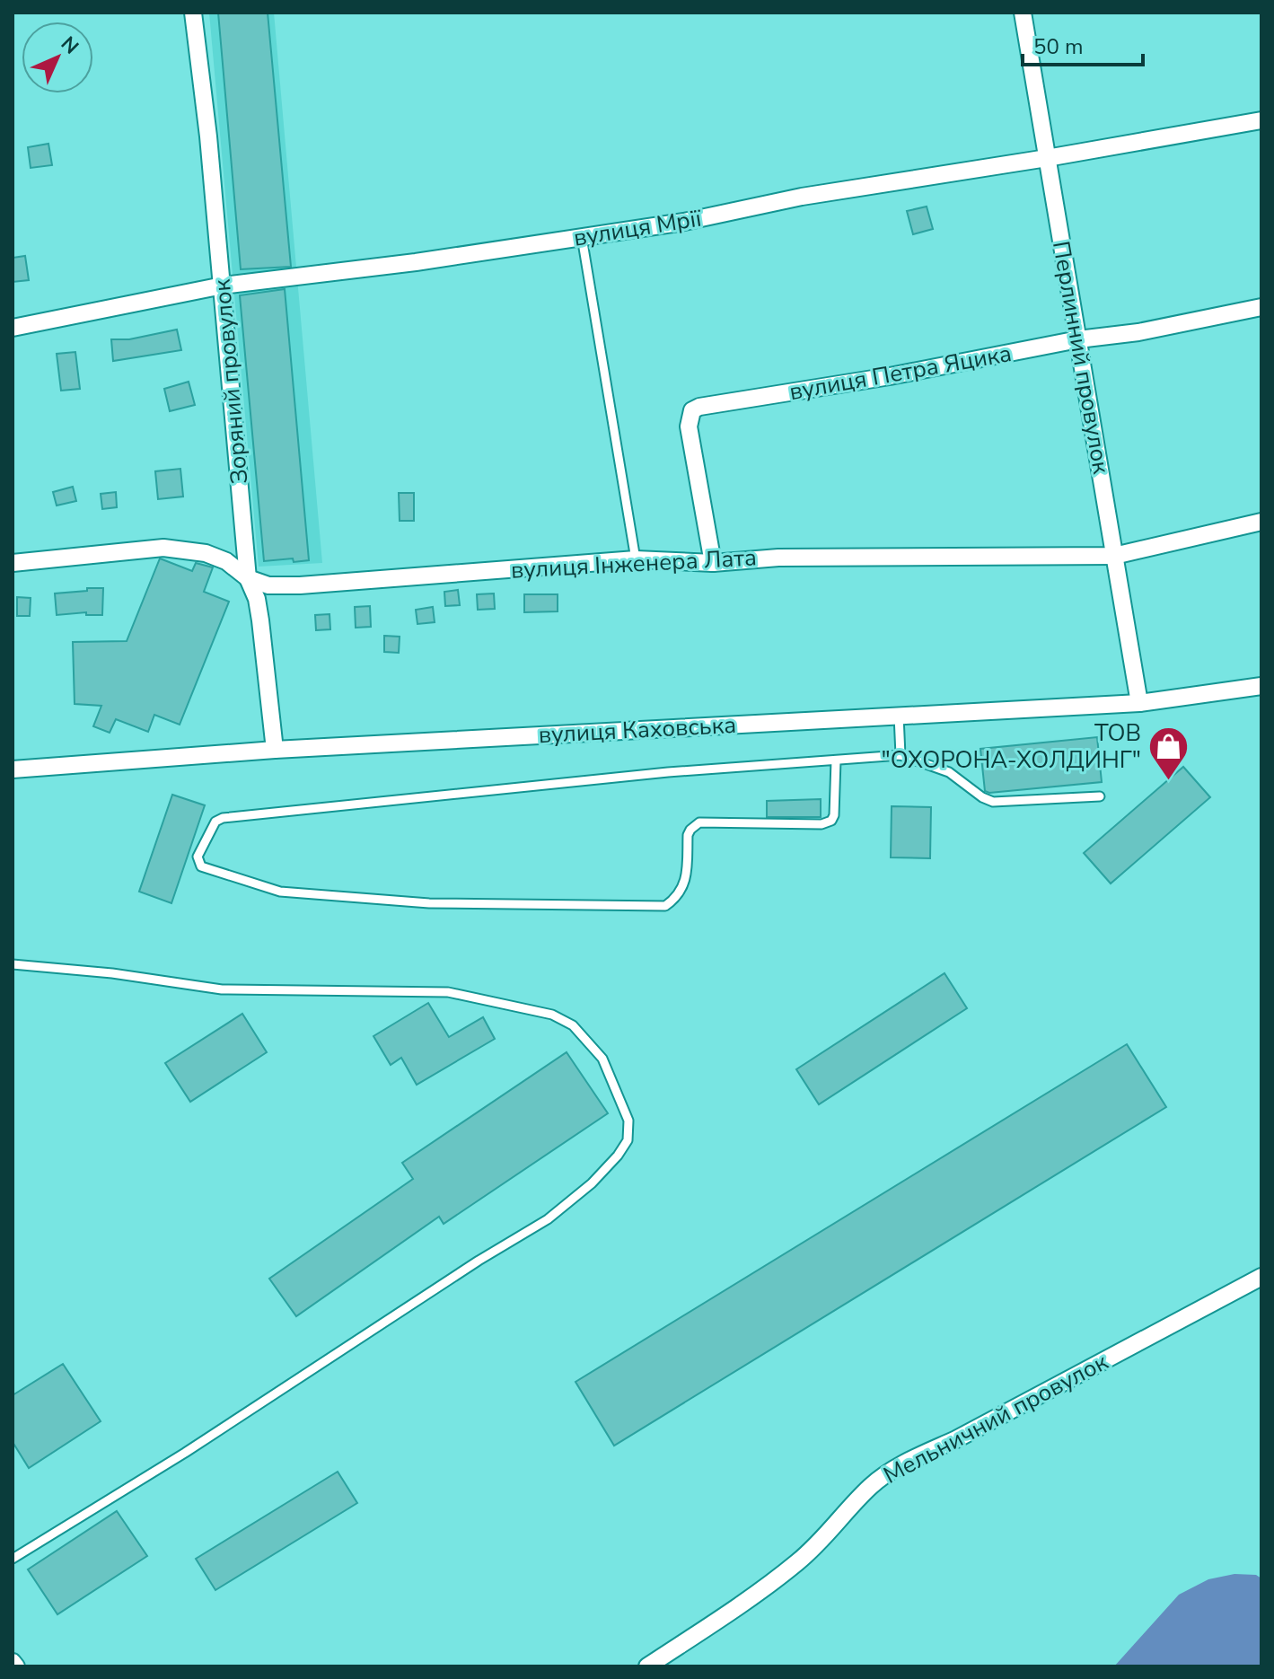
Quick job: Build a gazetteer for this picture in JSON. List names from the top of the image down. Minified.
{"streets":{"street":["вулиця Мрії","Перлинний провулок","вулиця Петра Яцика","Зоряний провулок","вулиця Інженера Лата","вулиця Каховська","Мельничний провулок"]},"crossings":[["вулиця Мрії","Перлинний провулок"],["вулиця Мрії","Зоряний провулок"],["Перлинний провулок","вулиця Петра Яцика"],["Перлинний провулок","вулиця Інженера Лата"],["Перлинний провулок","вулиця Каховська"],["вулиця Петра Яцика","вулиця Інженера Лата"],["Зоряний провулок","вулиця Інженера Лата"],["Зоряний провулок","вулиця Каховська"]],"places":{"shop":["ТОВ \"ОХОРОНА-ХОЛДИНГ\""]},"scale_bar":"50 m","north":"top right"}
